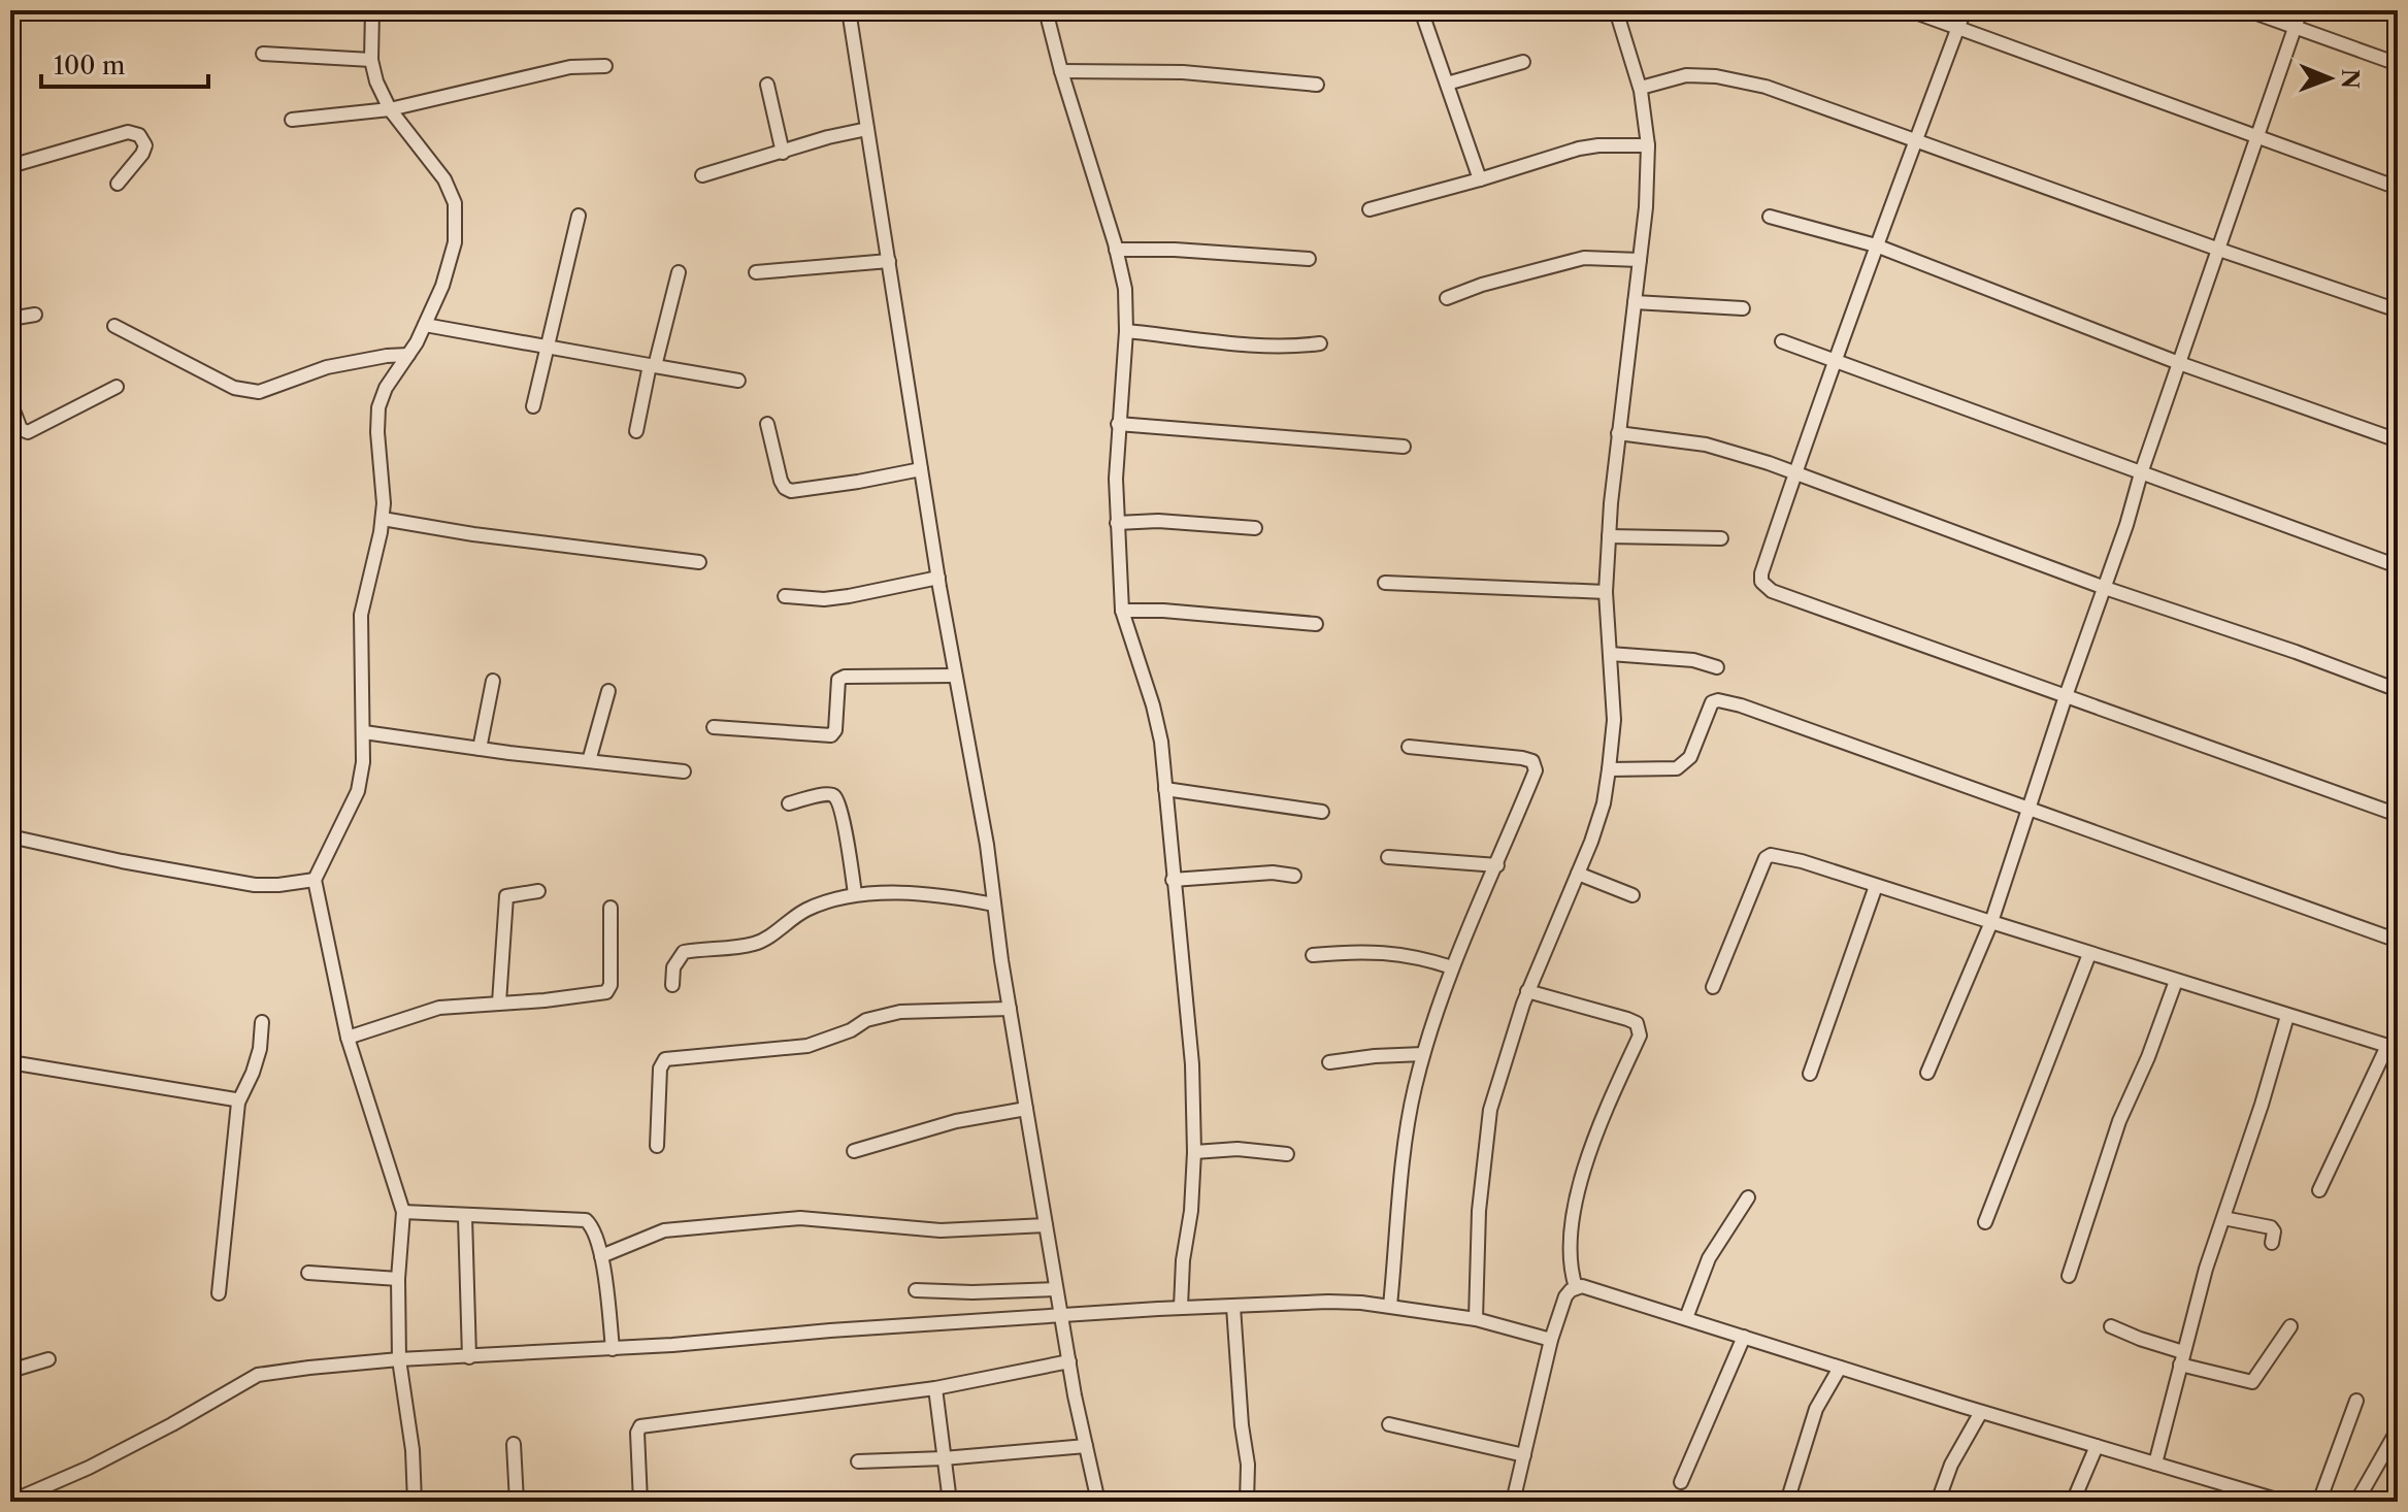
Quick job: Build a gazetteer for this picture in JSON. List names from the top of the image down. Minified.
{"scale_bar":"100 m","north":"right"}
